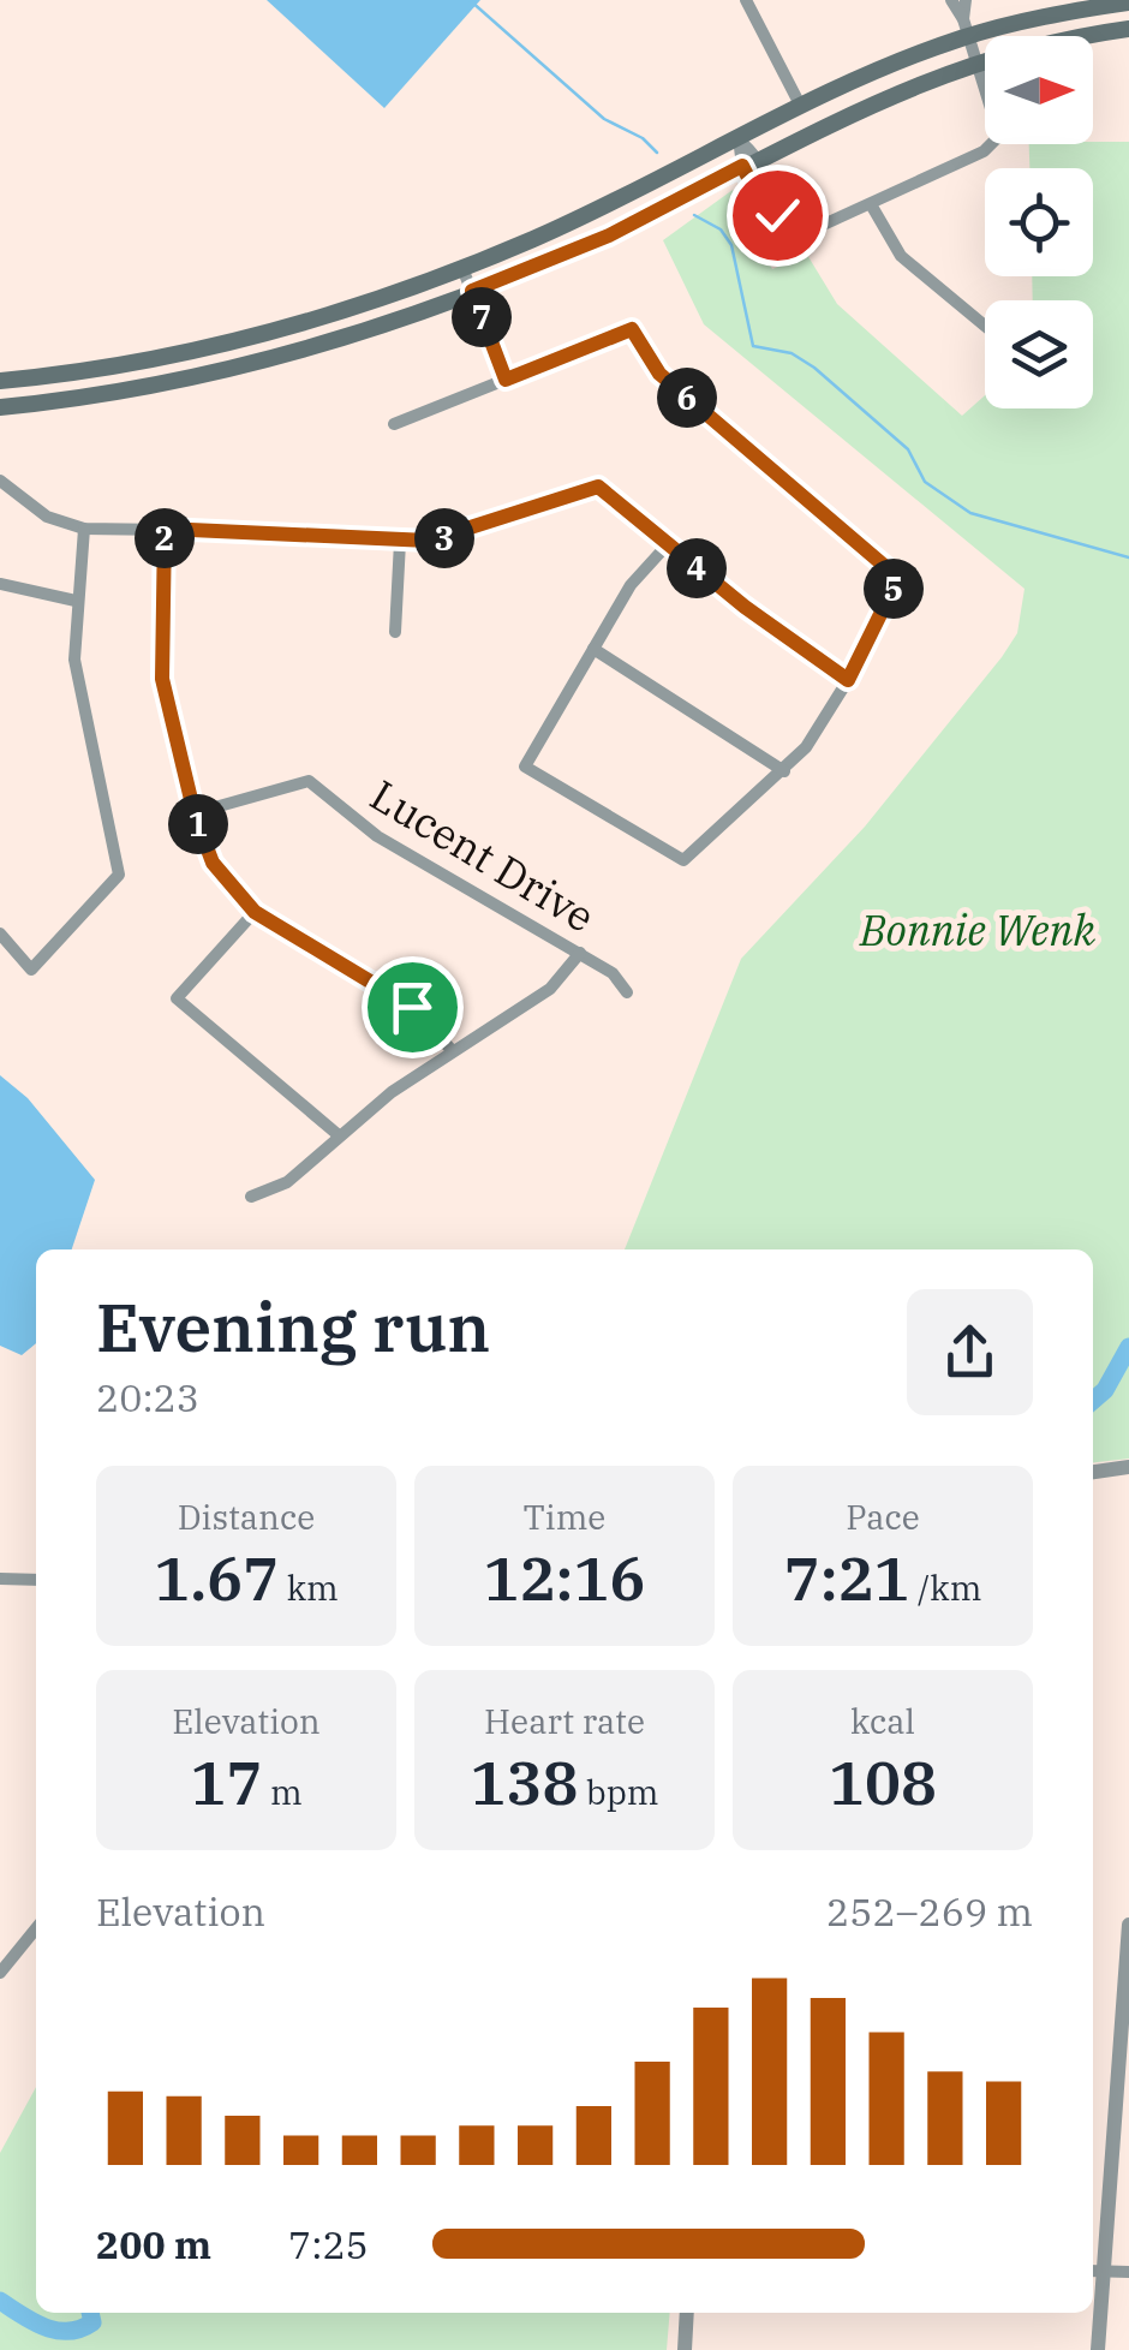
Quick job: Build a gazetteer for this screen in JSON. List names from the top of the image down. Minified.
{"streets":{"street":["Lucent Drive"]},"parks":["Bonnie Wenk"],"north":"right","page":{"pins":["7","6","2","3","4","5","1"],"heading":["Evening run","20:23"],"stats":[["Distance","1.67 km"],["Time","12:16"],["Pace","7:21 /km"],["Elevation","17 m"],["Heart rate","138 bpm"],["kcal","108"]],"chart":["Elevation","252–269 m"],"list":[{"name":"200 m","note":"7:25"}]}}
